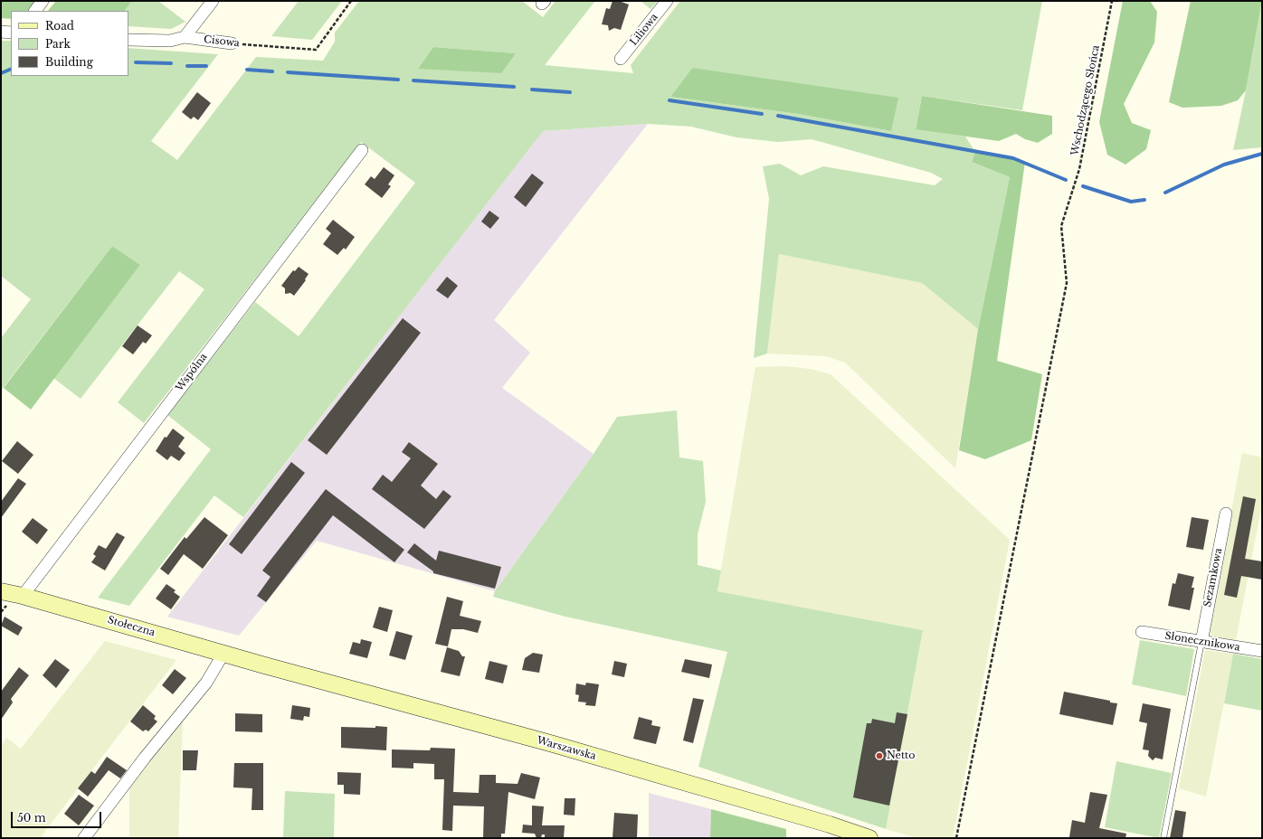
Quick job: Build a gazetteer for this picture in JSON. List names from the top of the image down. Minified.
{"streets":{"main road":["Stołeczna","Warszawska"],"street":["Liliowa","Cisowa","Wspólna","Sezamkowa","Słonecznikowa"],"path":["Wschodzącego Słońca"]},"crossings":[["Wspólna","Stołeczna"],["Sezamkowa","Słonecznikowa"],["Stołeczna","Warszawska"]],"places":["Netto"],"legend":["Road","Park","Building"],"scale_bar":"50 m"}
